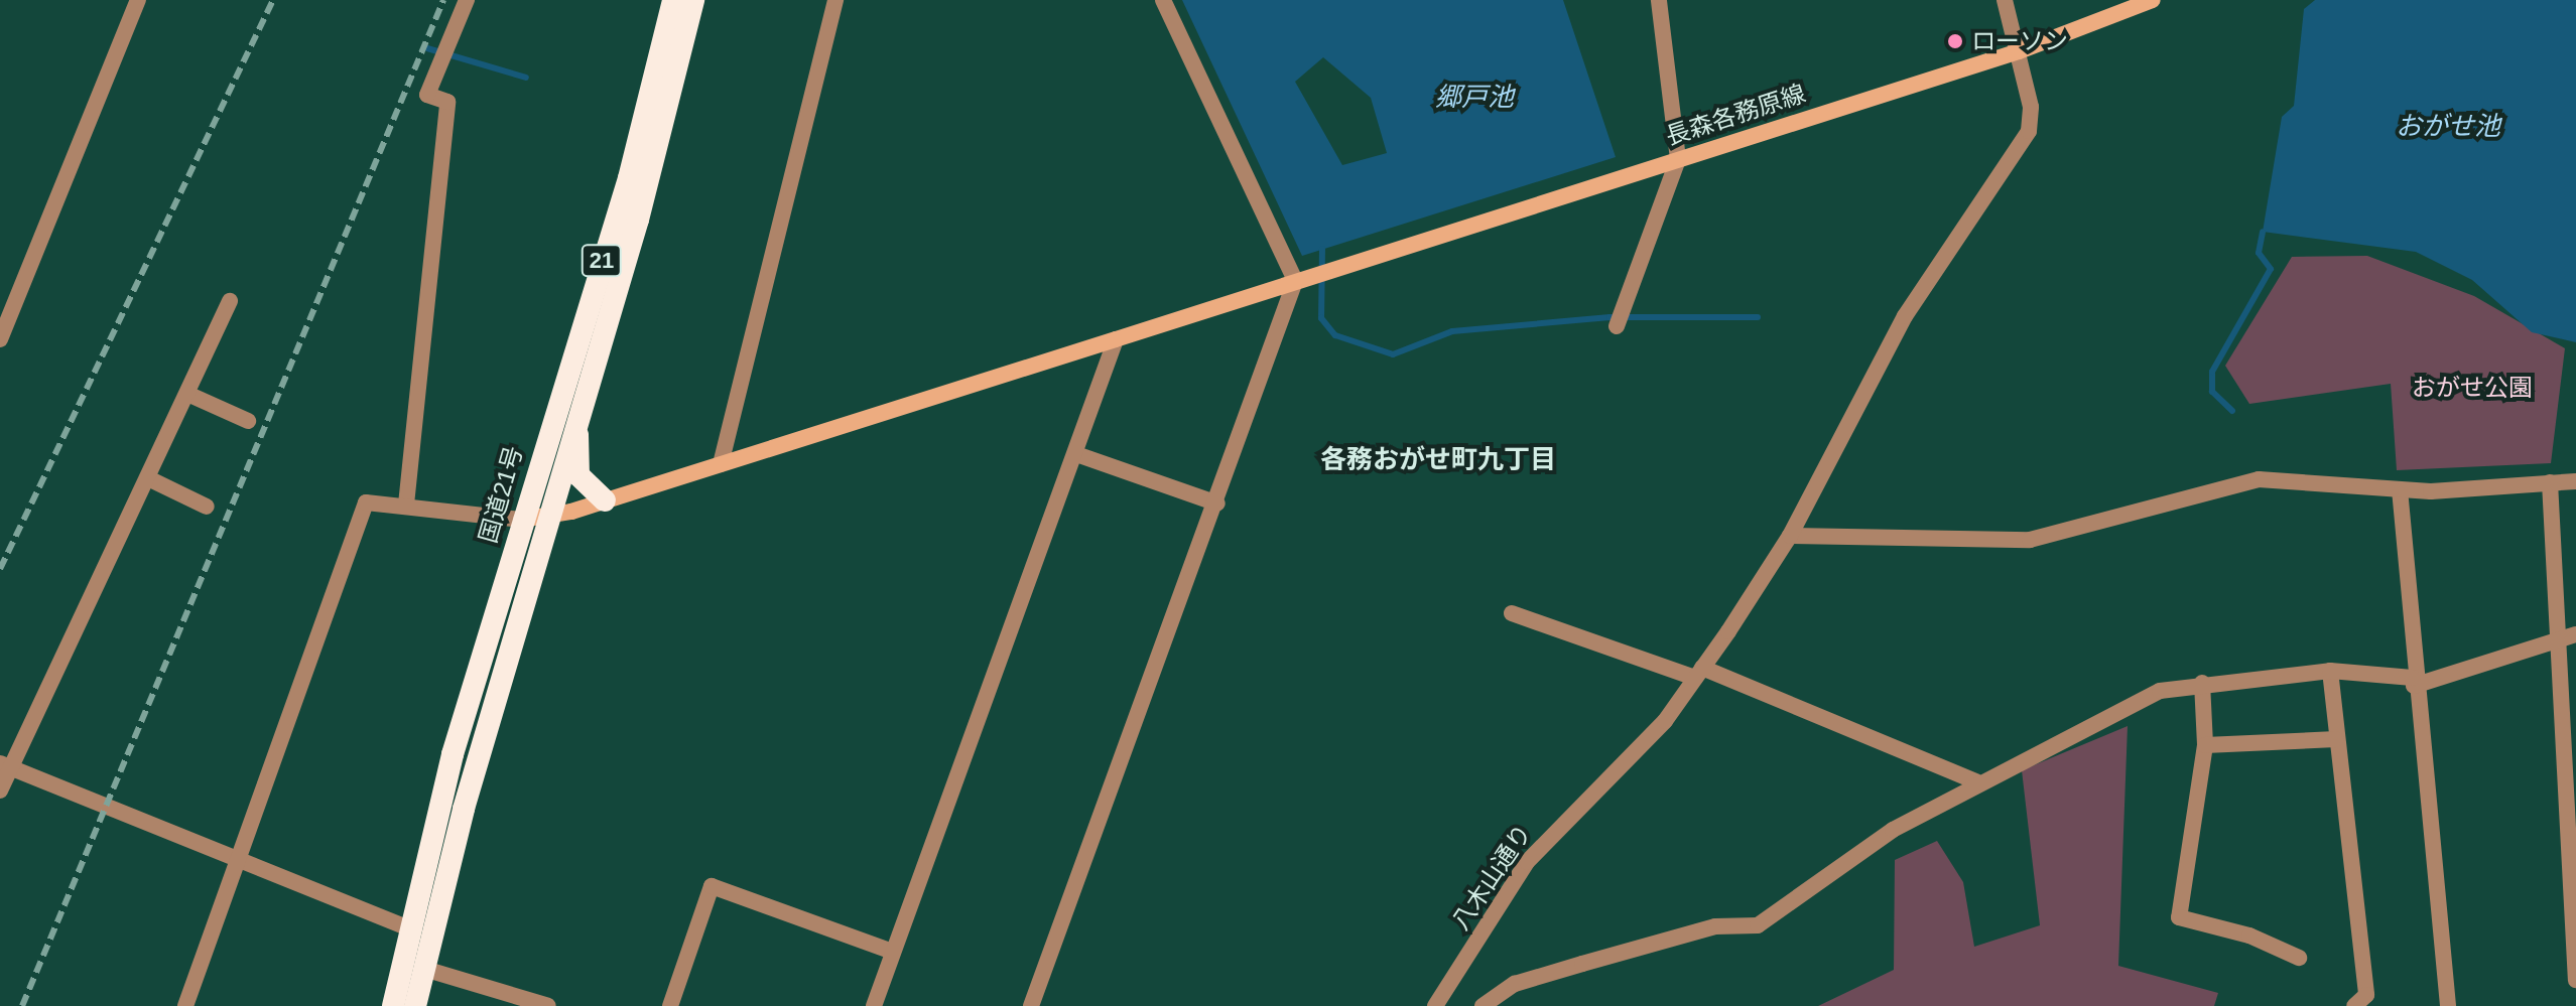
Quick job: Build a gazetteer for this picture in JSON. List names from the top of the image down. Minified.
{"streets":{"highway":["21","国道21号"],"main road":["長森各務原線"],"street":["八木山通り"]},"crossings":[["長森各務原線","国道21号"]],"districts":["各務おがせ町九丁目"],"water":["郷戸池","おがせ池"],"parks":["おがせ公園"],"places":["ローソン"]}
